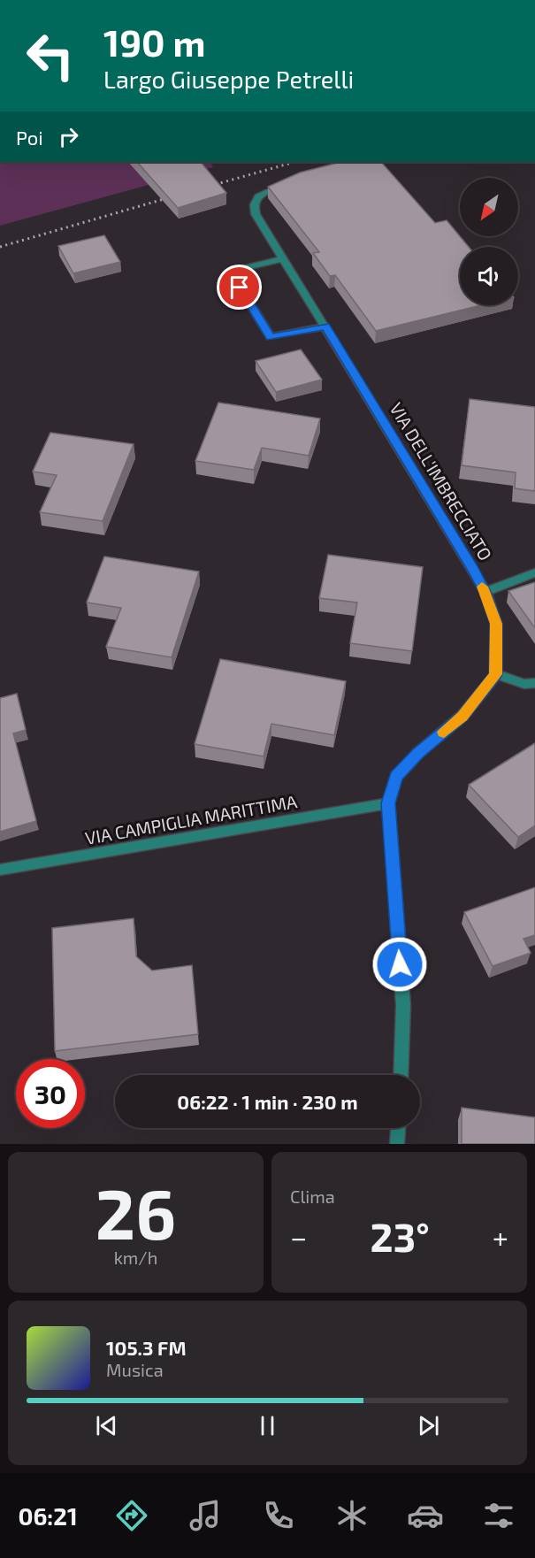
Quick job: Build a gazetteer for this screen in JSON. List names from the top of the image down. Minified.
{"streets":{"street":["VIA DELL'IMBRECCIATO","VIA CAMPIGLIA MARITTIMA"]},"north":"bottom left","page":{"turn":["190 m","Largo Giuseppe Petrelli"],"then":"Poi","limit":"30","trip":"06:22 · 1 min · 230 m","tile":[["26","km/h"],"Clima"],"heat":["−","23°","+"],"song":["105.3 FM","Musica"],"tabs":"06:21"}}
